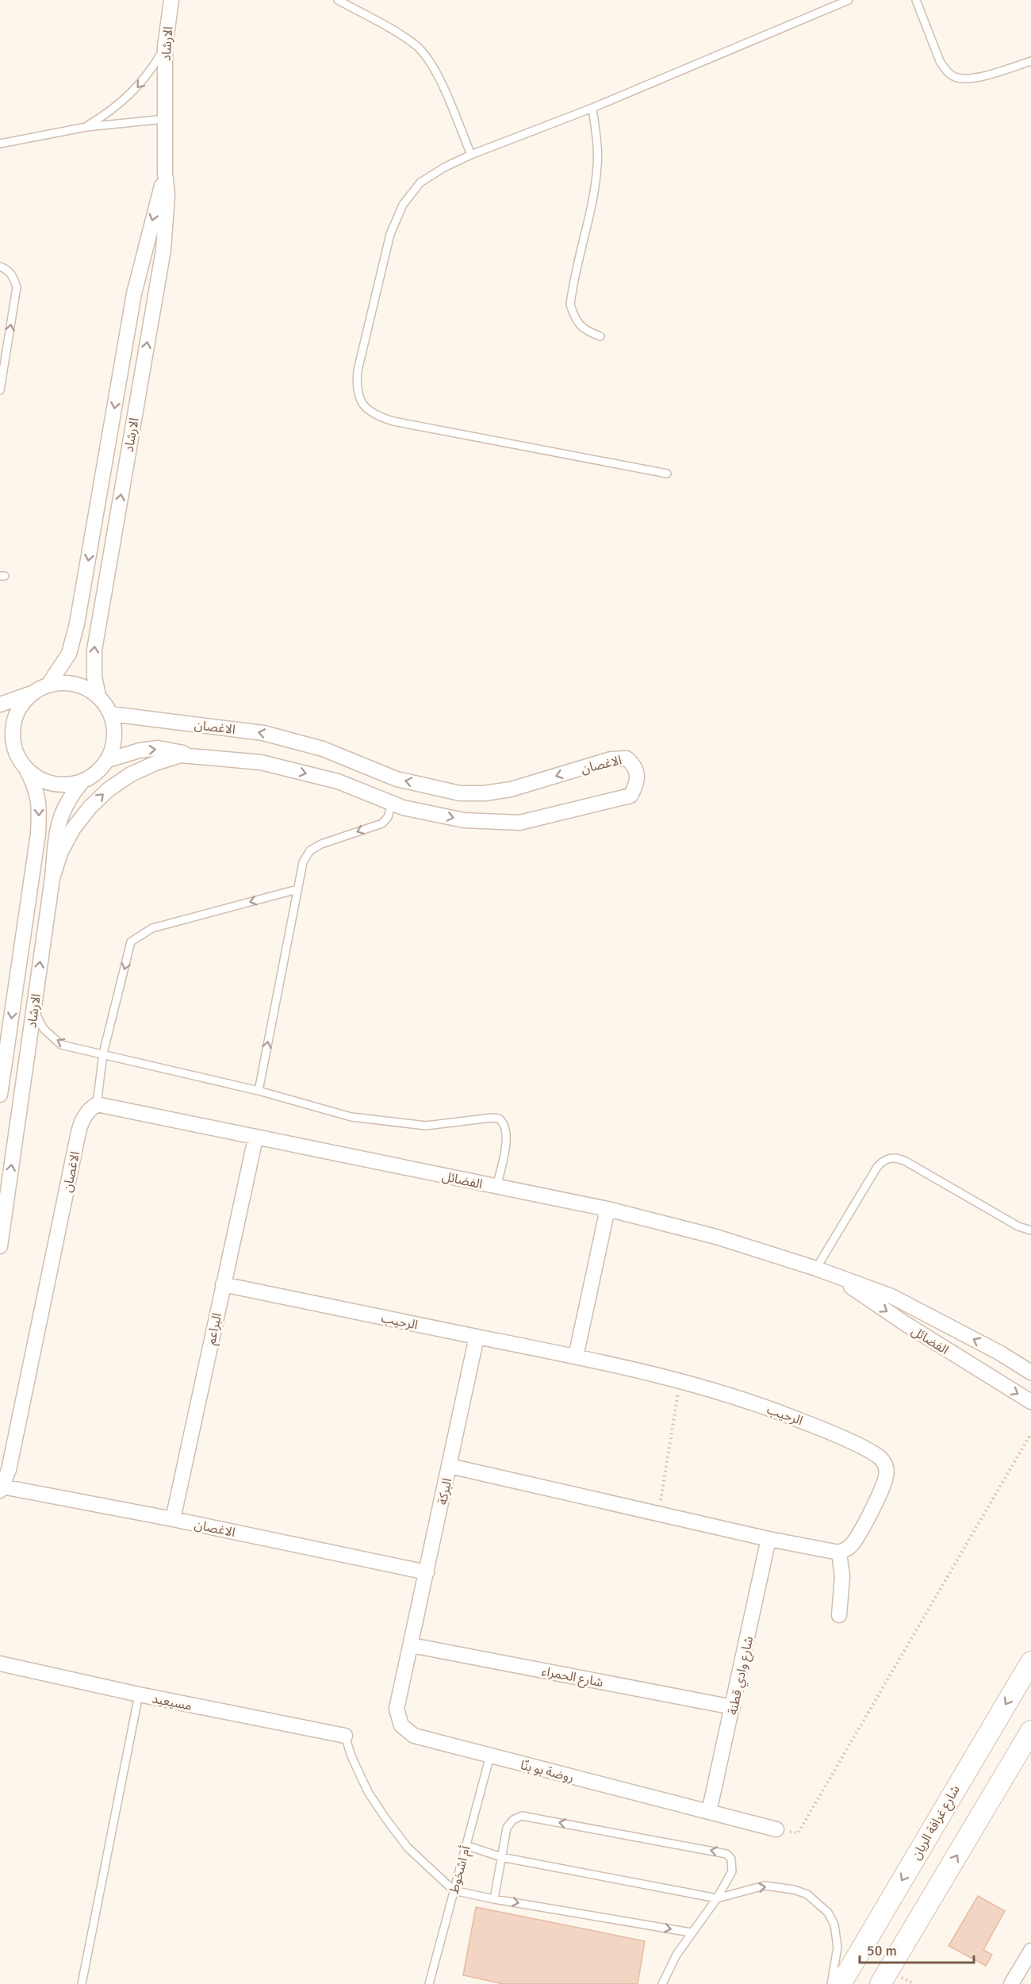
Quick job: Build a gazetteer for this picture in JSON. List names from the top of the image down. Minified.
{"streets":{"main road":["شارع غرافة الريان"],"street":["الارشاد","الاغصان","الفضائل","الرحيب","البراعم","البركة","شارع وادي قطنة","شارع الحمراء","مسيعيد","روضة بو بنّا"],"lane":["أم اشخوط"]},"crossings":[["الارشاد","الاغصان"],["الاغصان","الفضائل"],["الاغصان","البراعم"],["الاغصان","البركة"],["الفضائل","البراعم"],["الرحيب","البراعم"],["الرحيب","البركة"],["البركة","شارع الحمراء"],["البركة","روضة بو بنّا"],["شارع وادي قطنة","شارع الحمراء"],["شارع وادي قطنة","روضة بو بنّا"],["شارع الحمراء","روضة بو بنّا"],["روضة بو بنّا","أم اشخوط"]],"scale_bar":"50 m"}
